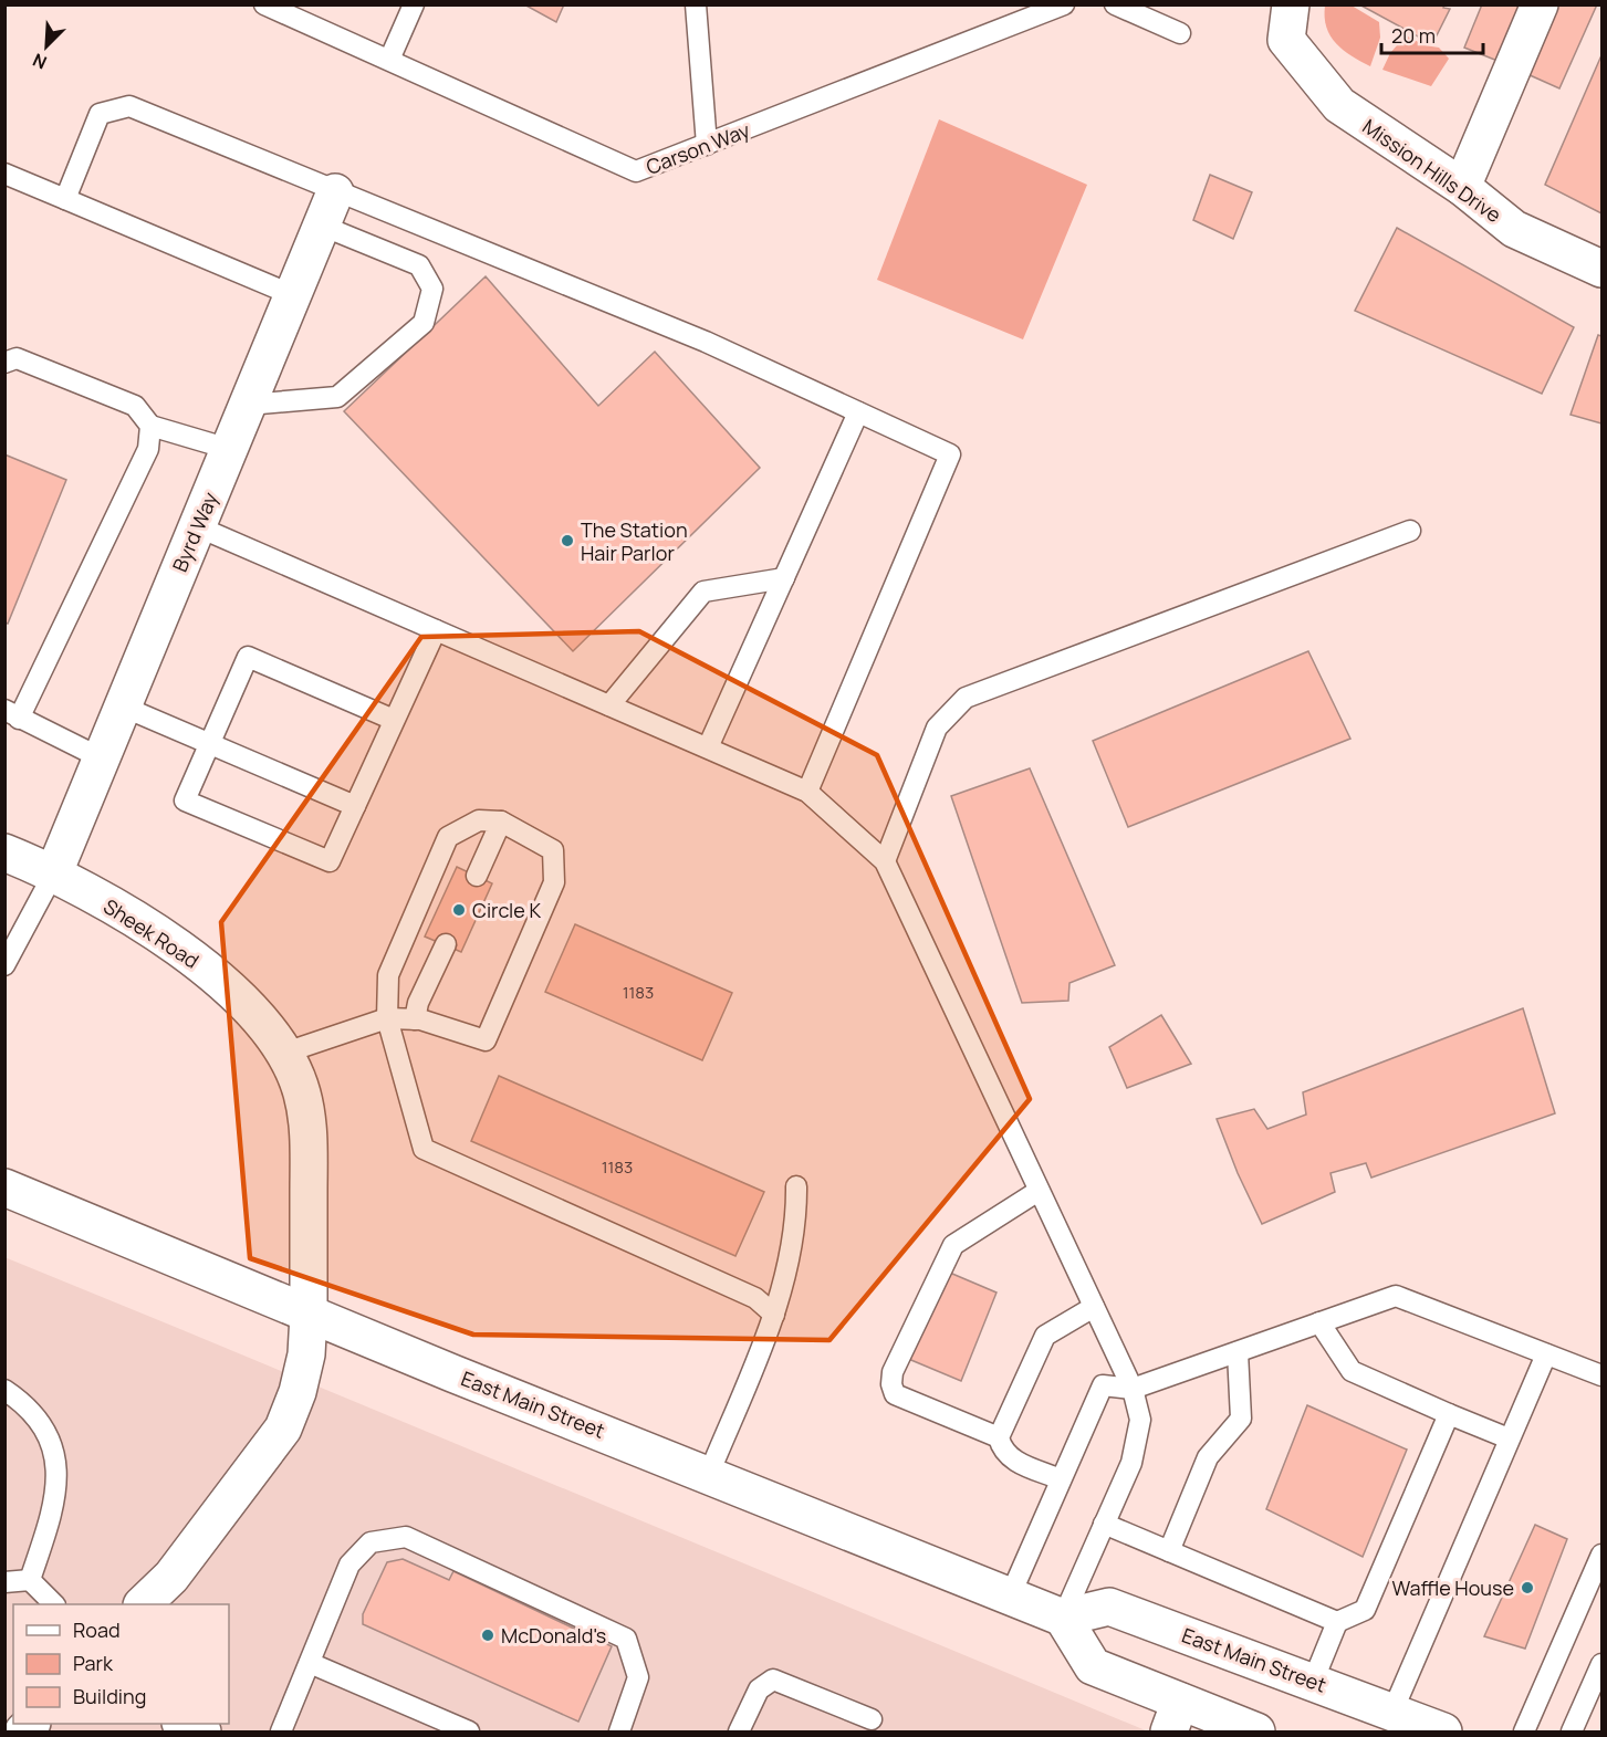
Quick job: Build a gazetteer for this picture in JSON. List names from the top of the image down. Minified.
{"streets":{"street":["Mission Hills Drive","Byrd Way","Sheek Road","East Main Street"],"lane":["Carson Way"]},"crossings":[["Byrd Way","Sheek Road"],["Sheek Road","East Main Street"]],"places":["The Station Hair Parlor","Circle K","Waffle House","McDonald's"],"house_numbers":["1183","1183"],"legend":["Road","Park","Building"],"scale_bar":"20 m","north":"bottom left"}
